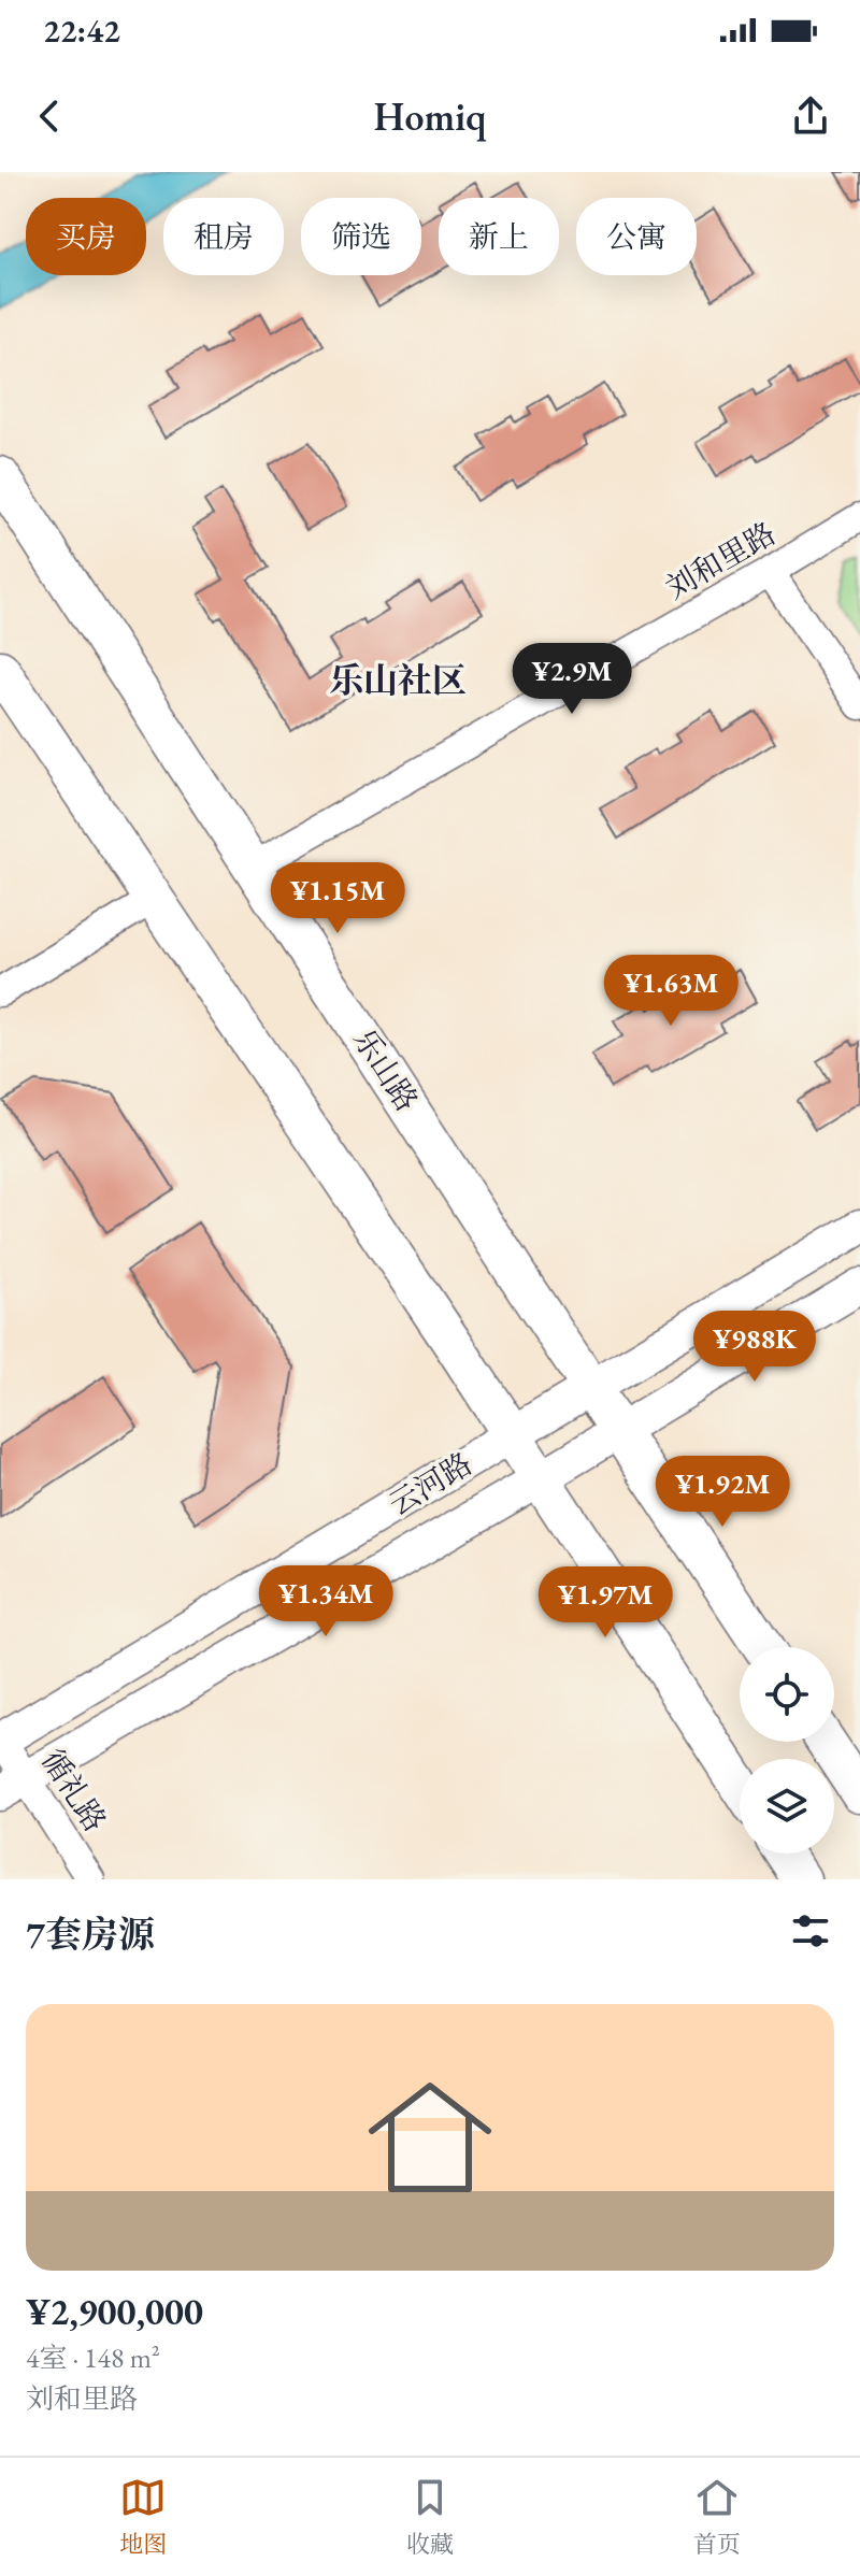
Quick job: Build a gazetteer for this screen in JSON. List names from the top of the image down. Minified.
{"streets":{"main road":["乐山路"],"street":["刘和里路","云河路","循礼路"]},"crossings":[["刘和里路","乐山路"],["乐山路","云河路"],["云河路","循礼路"]],"districts":["乐山社区"],"page":{"status":"22:42","header":"Homiq","chip":["买房","租房","筛选","新上","公寓"],"price":["¥2.9M","¥1.15M","¥1.63M","¥988K","¥1.92M","¥1.34M","¥1.97M"],"heading":"7套房源","list":[{"name":"¥2,900,000","note":"4室 · 148 m² · 刘和里路"}],"tabs":["地图","收藏","首页"]}}
